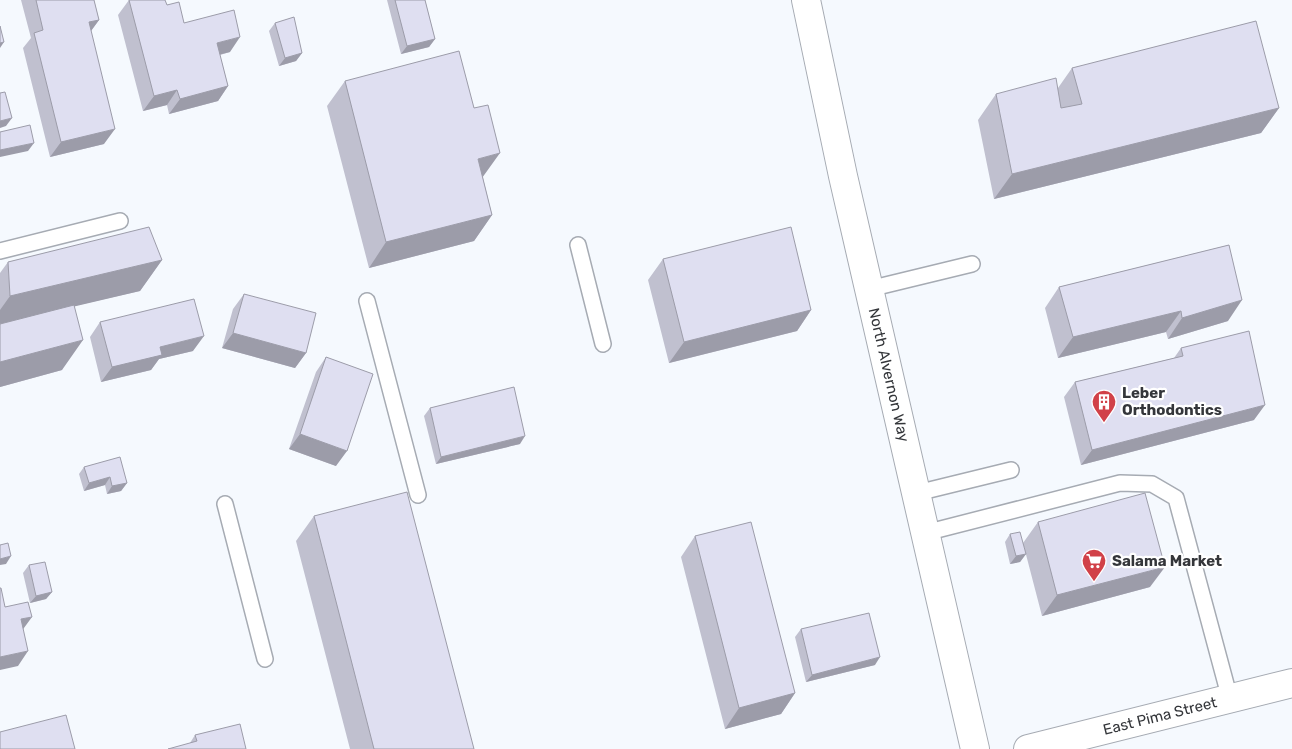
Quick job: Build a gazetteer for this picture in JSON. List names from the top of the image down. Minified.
{"streets":{"main road":["North Alvernon Way","East Pima Street"]},"places":{"building":["Leber Orthodontics"],"supermarket":["Salama Market"]}}
